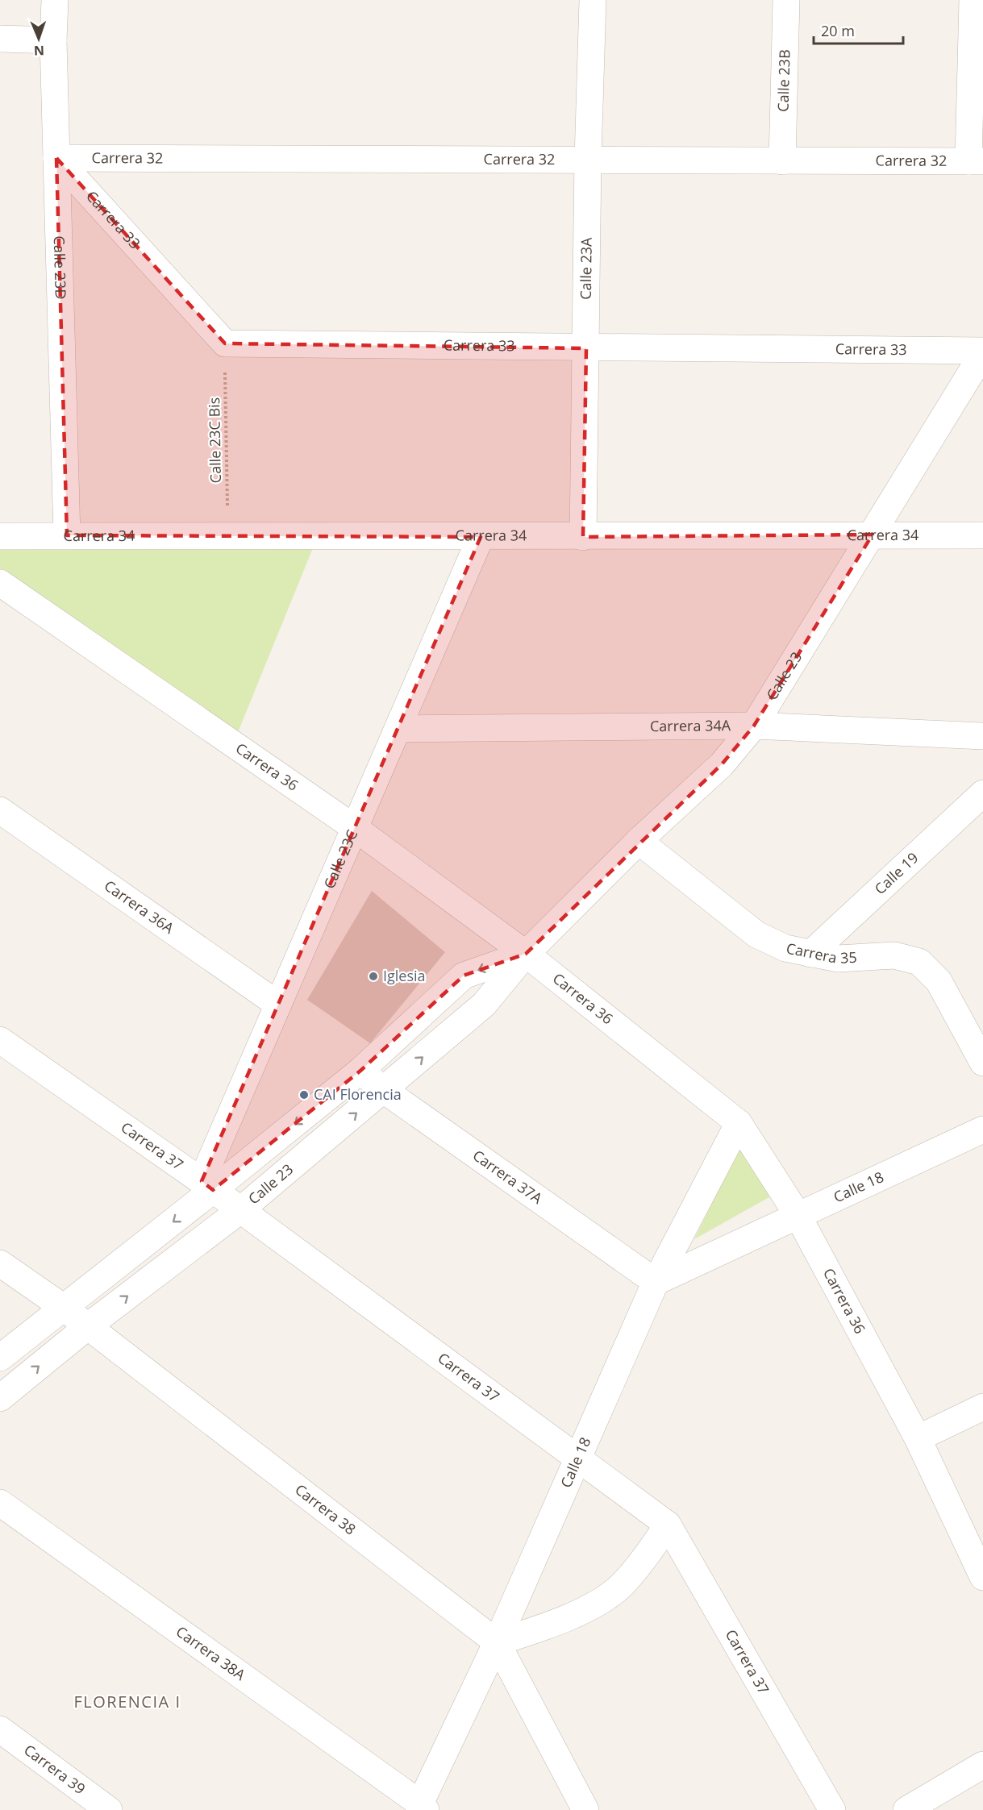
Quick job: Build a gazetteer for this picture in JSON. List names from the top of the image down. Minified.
{"streets":{"street":["Calle 23B","Carrera 32","Carrera 33","Calle 23D","Calle 23A","Carrera 34","Calle 23","Carrera 34A","Carrera 36","Calle 23C","Calle 19","Carrera 36A","Carrera 35","Carrera 37","Carrera 37A","Calle 18","Carrera 38","Carrera 38A","Carrera 39"],"path":["Calle 23C Bis"]},"crossings":[["Calle 23B","Carrera 32"],["Carrera 32","Carrera 33"],["Carrera 32","Calle 23D"],["Carrera 32","Calle 23A"],["Carrera 33","Calle 23D"],["Carrera 33","Calle 23A"],["Carrera 33","Calle 23C Bis"],["Carrera 33","Calle 23"],["Calle 23D","Carrera 34"],["Calle 23A","Carrera 34"],["Calle 23C Bis","Carrera 34"],["Carrera 34","Calle 23"],["Carrera 34","Calle 23C"],["Calle 23","Carrera 34A"],["Calle 23","Carrera 36"],["Calle 23","Calle 23C"],["Calle 23","Carrera 35"],["Calle 23","Carrera 37"],["Calle 23","Carrera 37A"],["Calle 23","Carrera 38"],["Carrera 34A","Calle 23C"],["Carrera 36","Calle 23C"],["Carrera 36","Calle 18"],["Calle 23C","Carrera 36A"],["Calle 23C","Carrera 37"],["Calle 19","Carrera 35"],["Carrera 37","Calle 18"],["Carrera 37A","Calle 18"],["Calle 18","Carrera 38"],["Calle 18","Carrera 38A"]],"districts":["FLORENCIA I"],"places":["Iglesia","CAI Florencia"],"scale_bar":"20 m","north":"bottom"}
